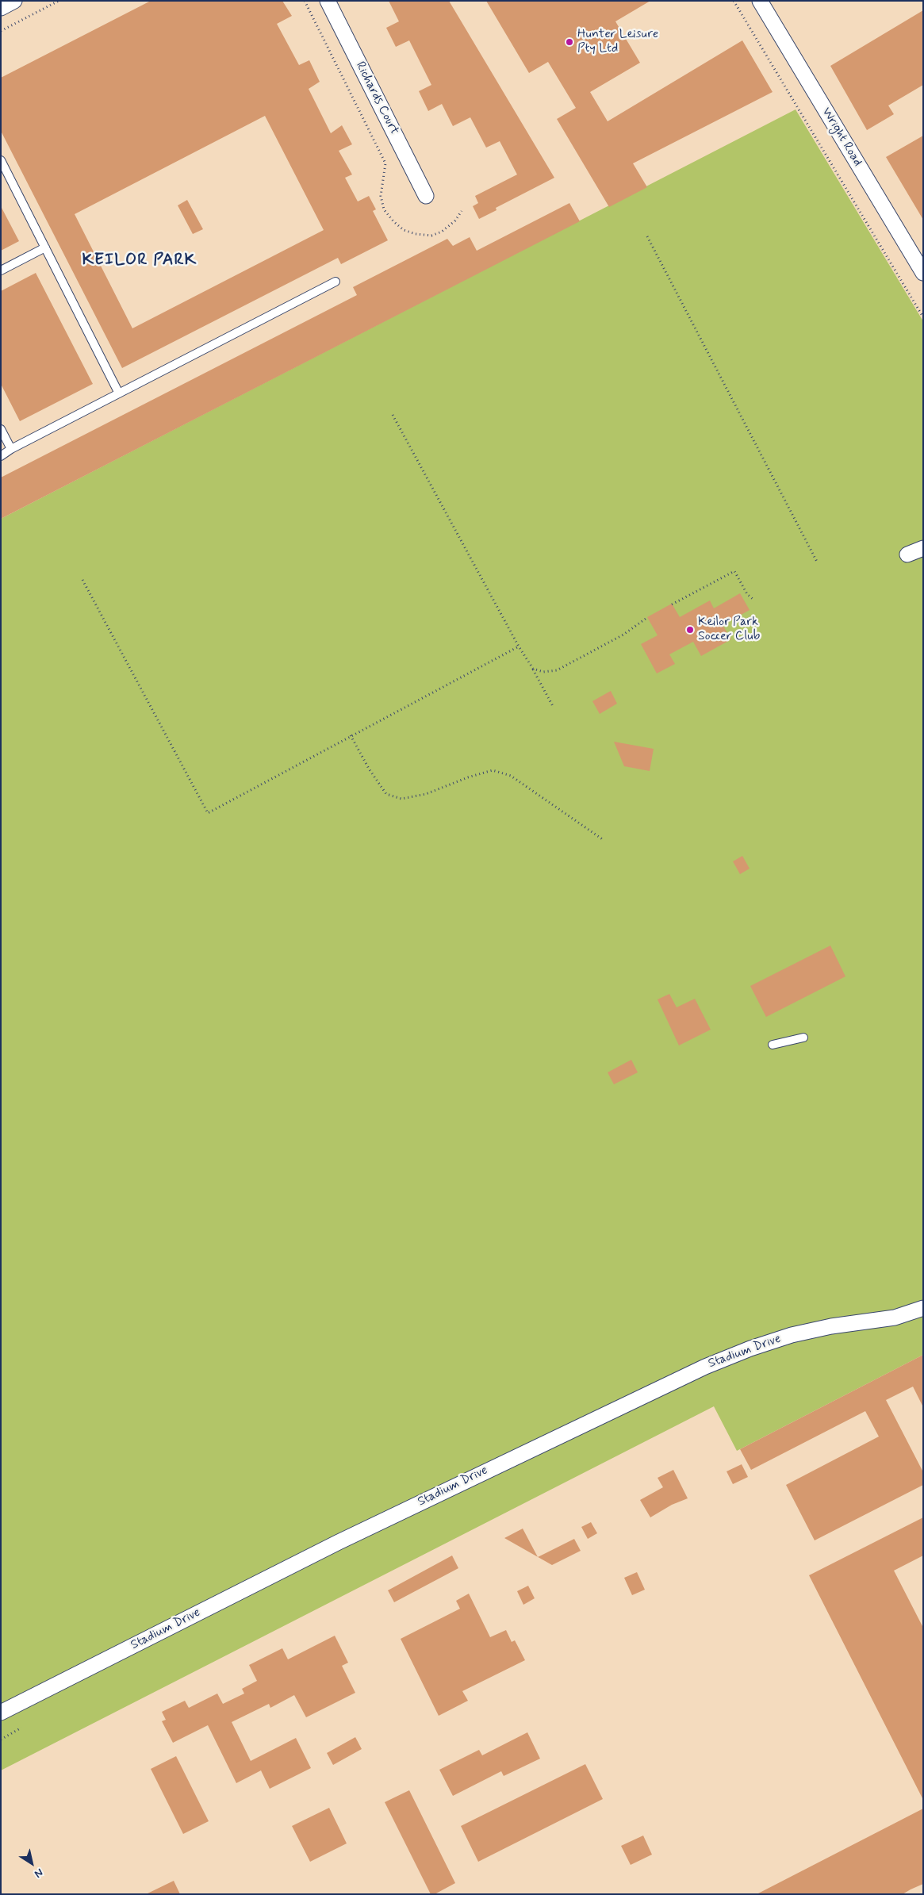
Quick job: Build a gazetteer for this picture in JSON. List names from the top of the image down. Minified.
{"streets":{"street":["Richards Court","Wright Road","Stadium Drive"]},"districts":["KEILOR PARK"],"places":["Hunter Leisure Pty Ltd","Keilor Park Soccer Club"],"north":"bottom right"}
